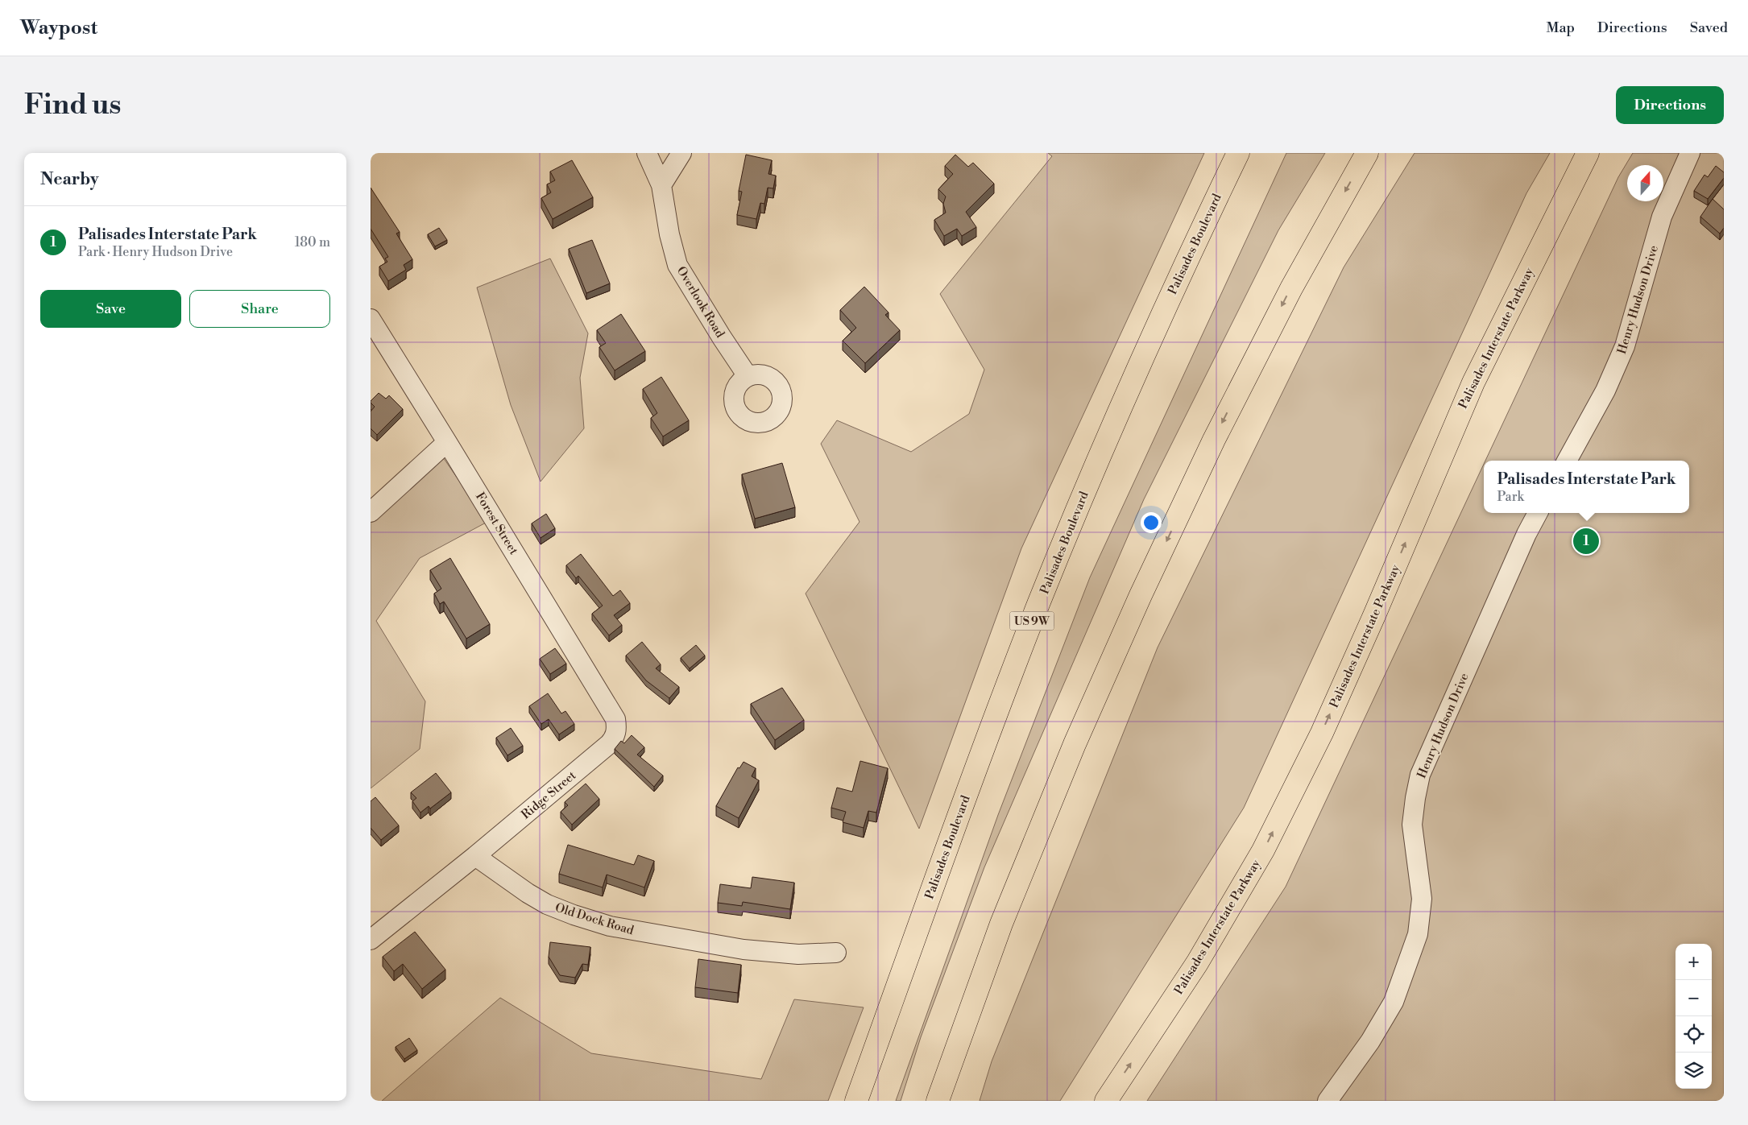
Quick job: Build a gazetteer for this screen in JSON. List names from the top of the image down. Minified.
{"streets":{"main road":["Palisades Boulevard","Palisades Interstate Parkway","US 9W"],"street":["Henry Hudson Drive","Overlook Road","Forest Street","Ridge Street","Old Dock Road"]},"crossings":[["Forest Street","Ridge Street"],["Ridge Street","Old Dock Road"]],"one_way":["Palisades Interstate Parkway"],"north":"top","page":{"header":"Waypost","nav":["Map","Directions","Saved"],"buttons":["Directions",["Save","Share"]],"title":"Find us","heading":"Nearby","list":[{"mark":"1","name":"Palisades Interstate Park","note":"Park · Henry Hudson Drive","value":"180 m"}],"popup":["Palisades Interstate Park","Park"],"pins":"1","map_buttons":["+","−"]}}
